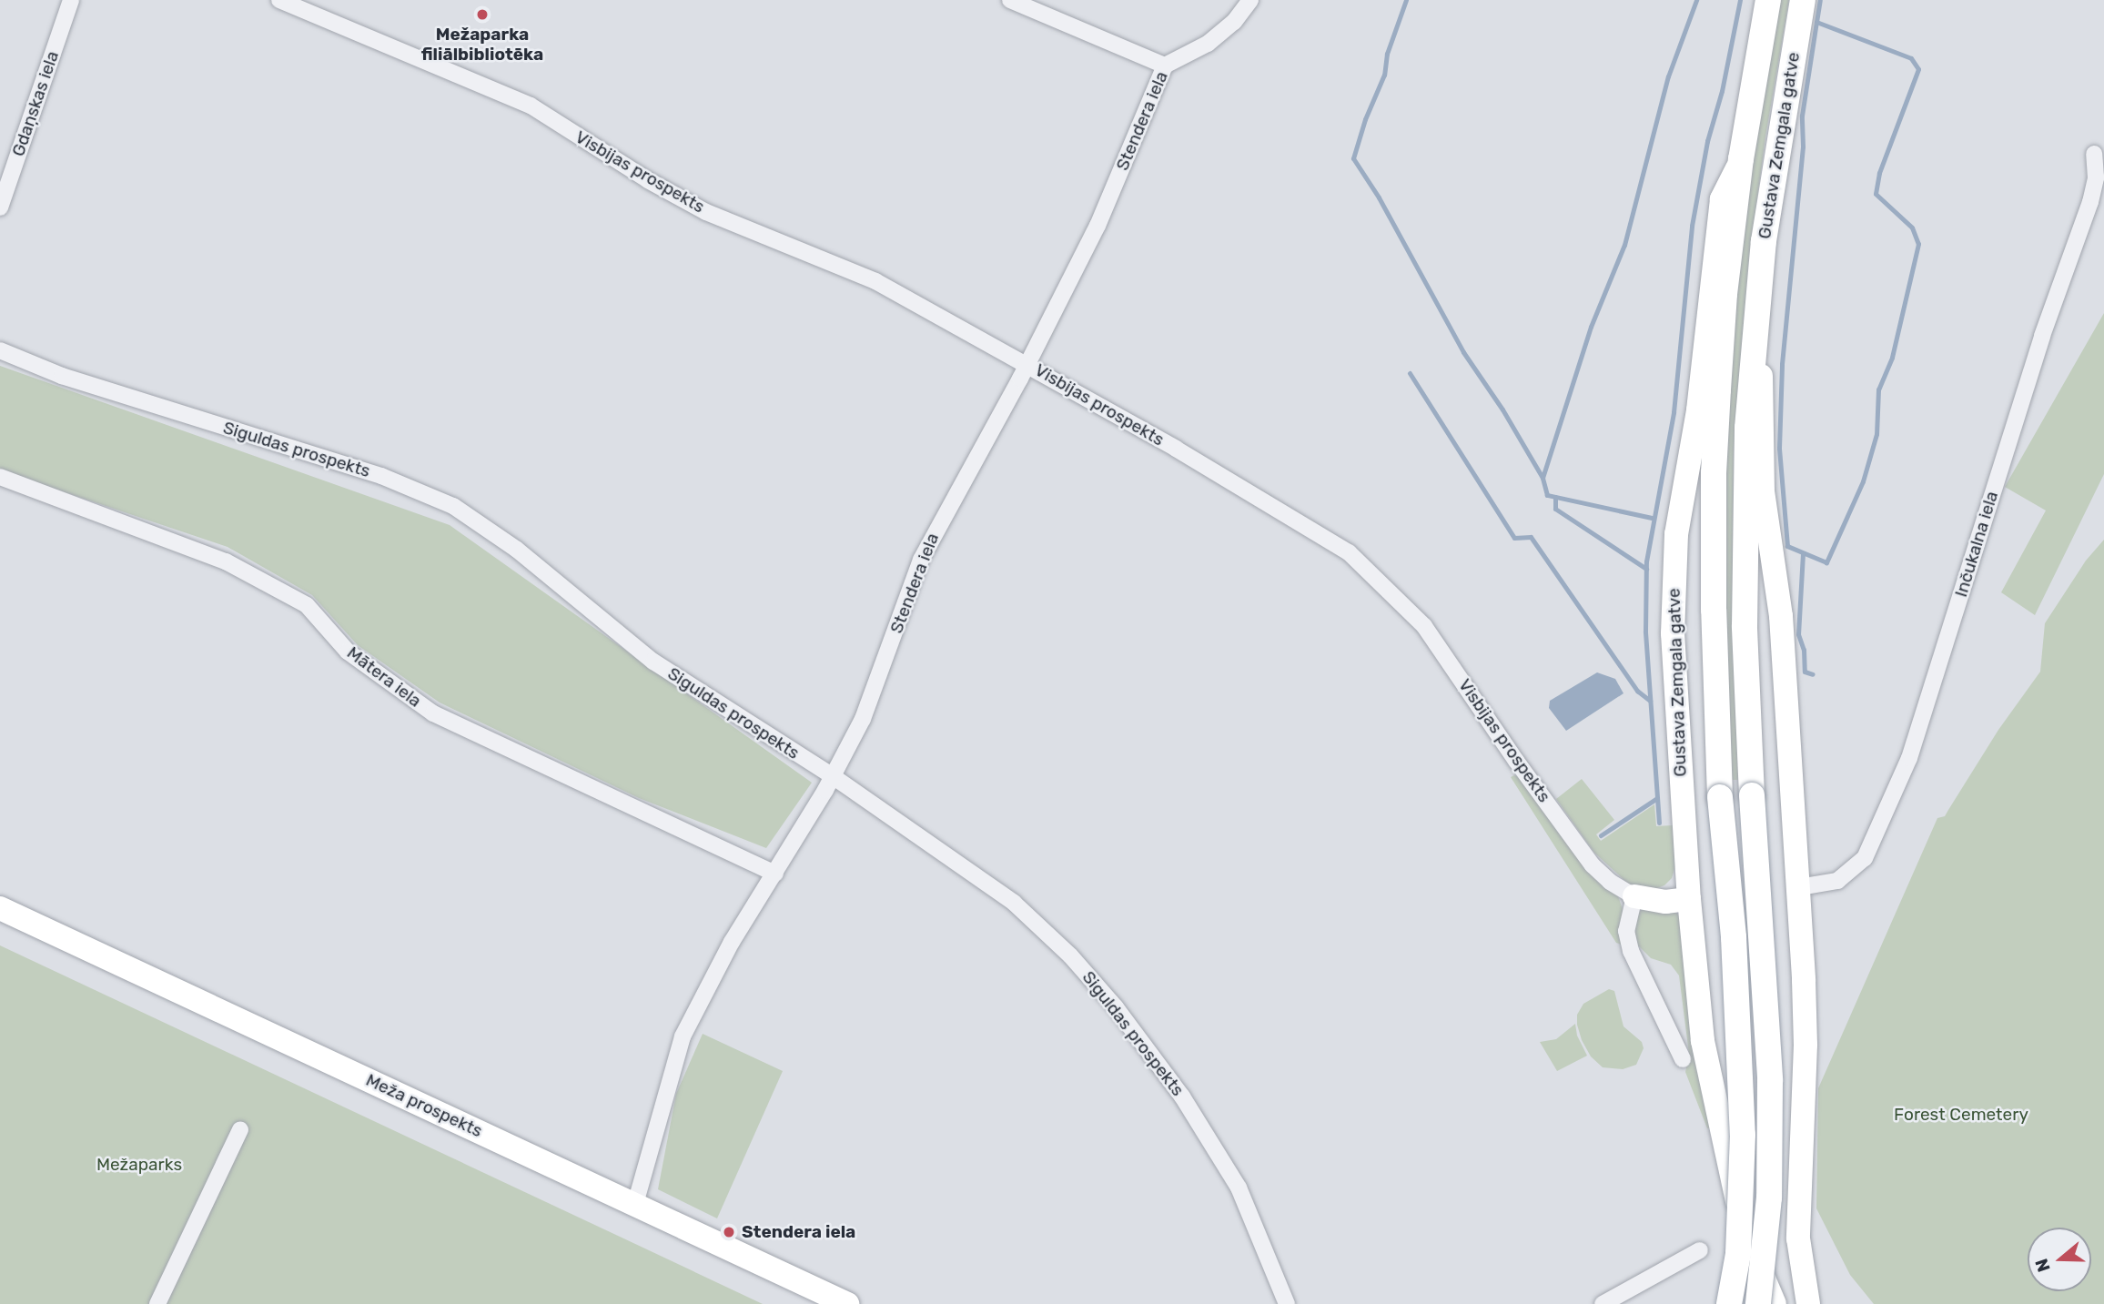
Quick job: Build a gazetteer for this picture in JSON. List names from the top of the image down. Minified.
{"streets":{"main road":["Gustava Zemgala gatve"],"street":["Gdaņskas iela","Stendera iela","Visbijas prospekts","Siguldas prospekts","Inčukalna iela","Mātera iela","Meža prospekts"]},"crossings":[["Stendera iela","Visbijas prospekts"],["Stendera iela","Siguldas prospekts"],["Stendera iela","Mātera iela"],["Stendera iela","Meža prospekts"],["Gustava Zemgala gatve","Inčukalna iela"]],"parks":["Forest Cemetery","Mežaparks"],"places":["Mežaparka filiālbibliotēka","Stendera iela"],"north":"left"}
